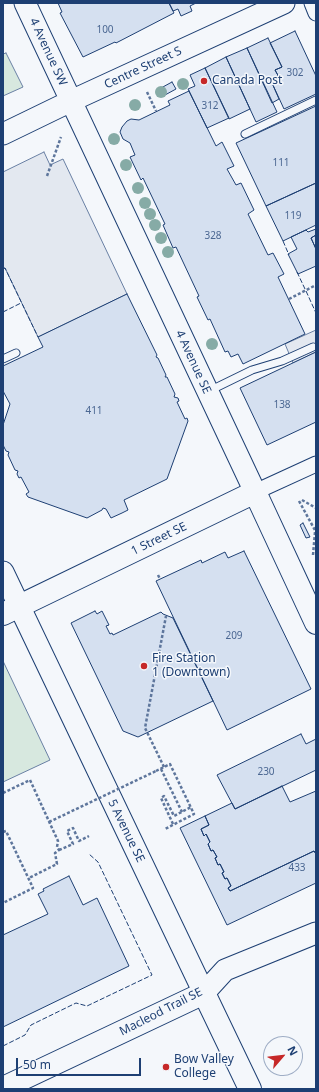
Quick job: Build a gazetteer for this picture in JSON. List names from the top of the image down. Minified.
{"streets":{"main road":["4 Avenue SW","Centre Street S","4 Avenue SE","1 Street SE","5 Avenue SE","Macleod Trail SE"]},"crossings":[["4 Avenue SW","Centre Street S"],["4 Avenue SW","4 Avenue SE"],["Centre Street S","4 Avenue SE"],["4 Avenue SE","1 Street SE"],["1 Street SE","5 Avenue SE"],["5 Avenue SE","Macleod Trail SE"]],"places":["Canada Post","Fire Station 1 (Downtown)","Bow Valley College"],"house_numbers":["100","302","312","111","119","328","138","411","209","230","433"],"scale_bar":"50 m","north":"top right"}
